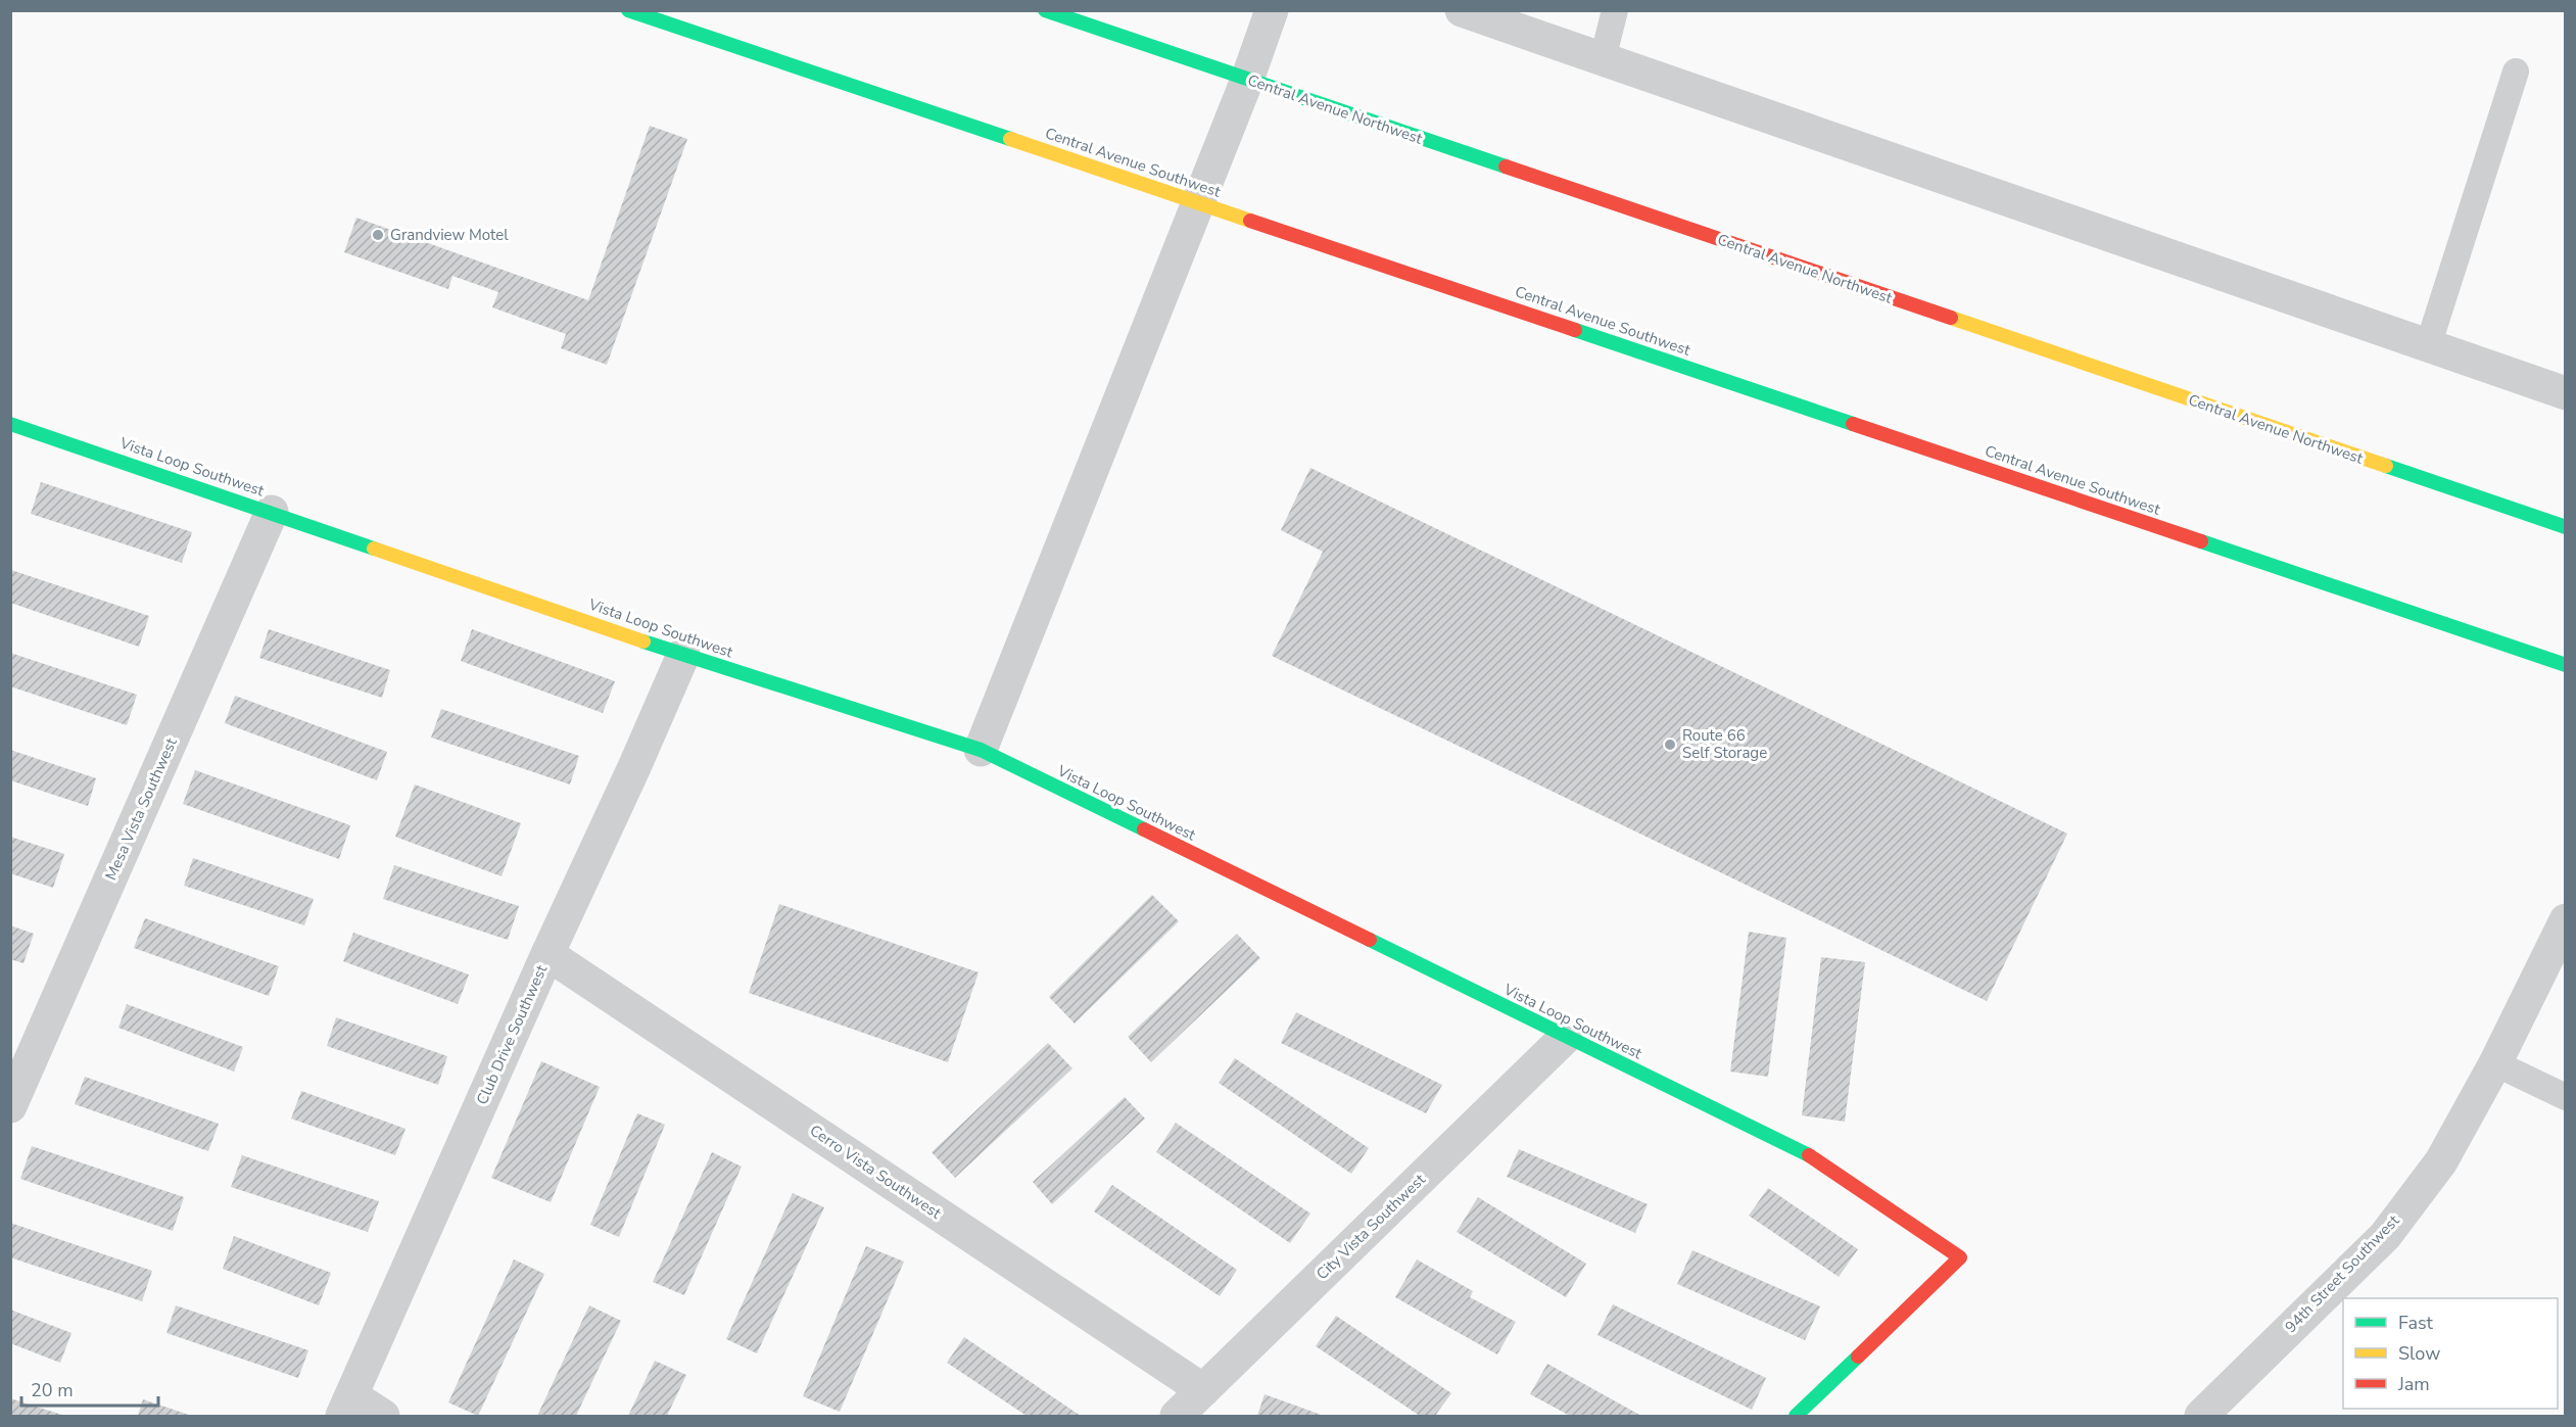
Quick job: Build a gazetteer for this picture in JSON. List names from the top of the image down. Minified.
{"streets":{"main road":["Central Avenue Northwest","Central Avenue Southwest","Vista Loop Southwest"],"street":["Mesa Vista Southwest","Club Drive Southwest","Cerro Vista Southwest","City Vista Southwest","94th Street Southwest"]},"crossings":[["Vista Loop Southwest","Mesa Vista Southwest"],["Vista Loop Southwest","Club Drive Southwest"],["Vista Loop Southwest","City Vista Southwest"],["Club Drive Southwest","Cerro Vista Southwest"],["Cerro Vista Southwest","City Vista Southwest"]],"places":["Grandview Motel","Route 66 Self Storage"],"legend":["Fast","Slow","Jam"],"scale_bar":"20 m"}
